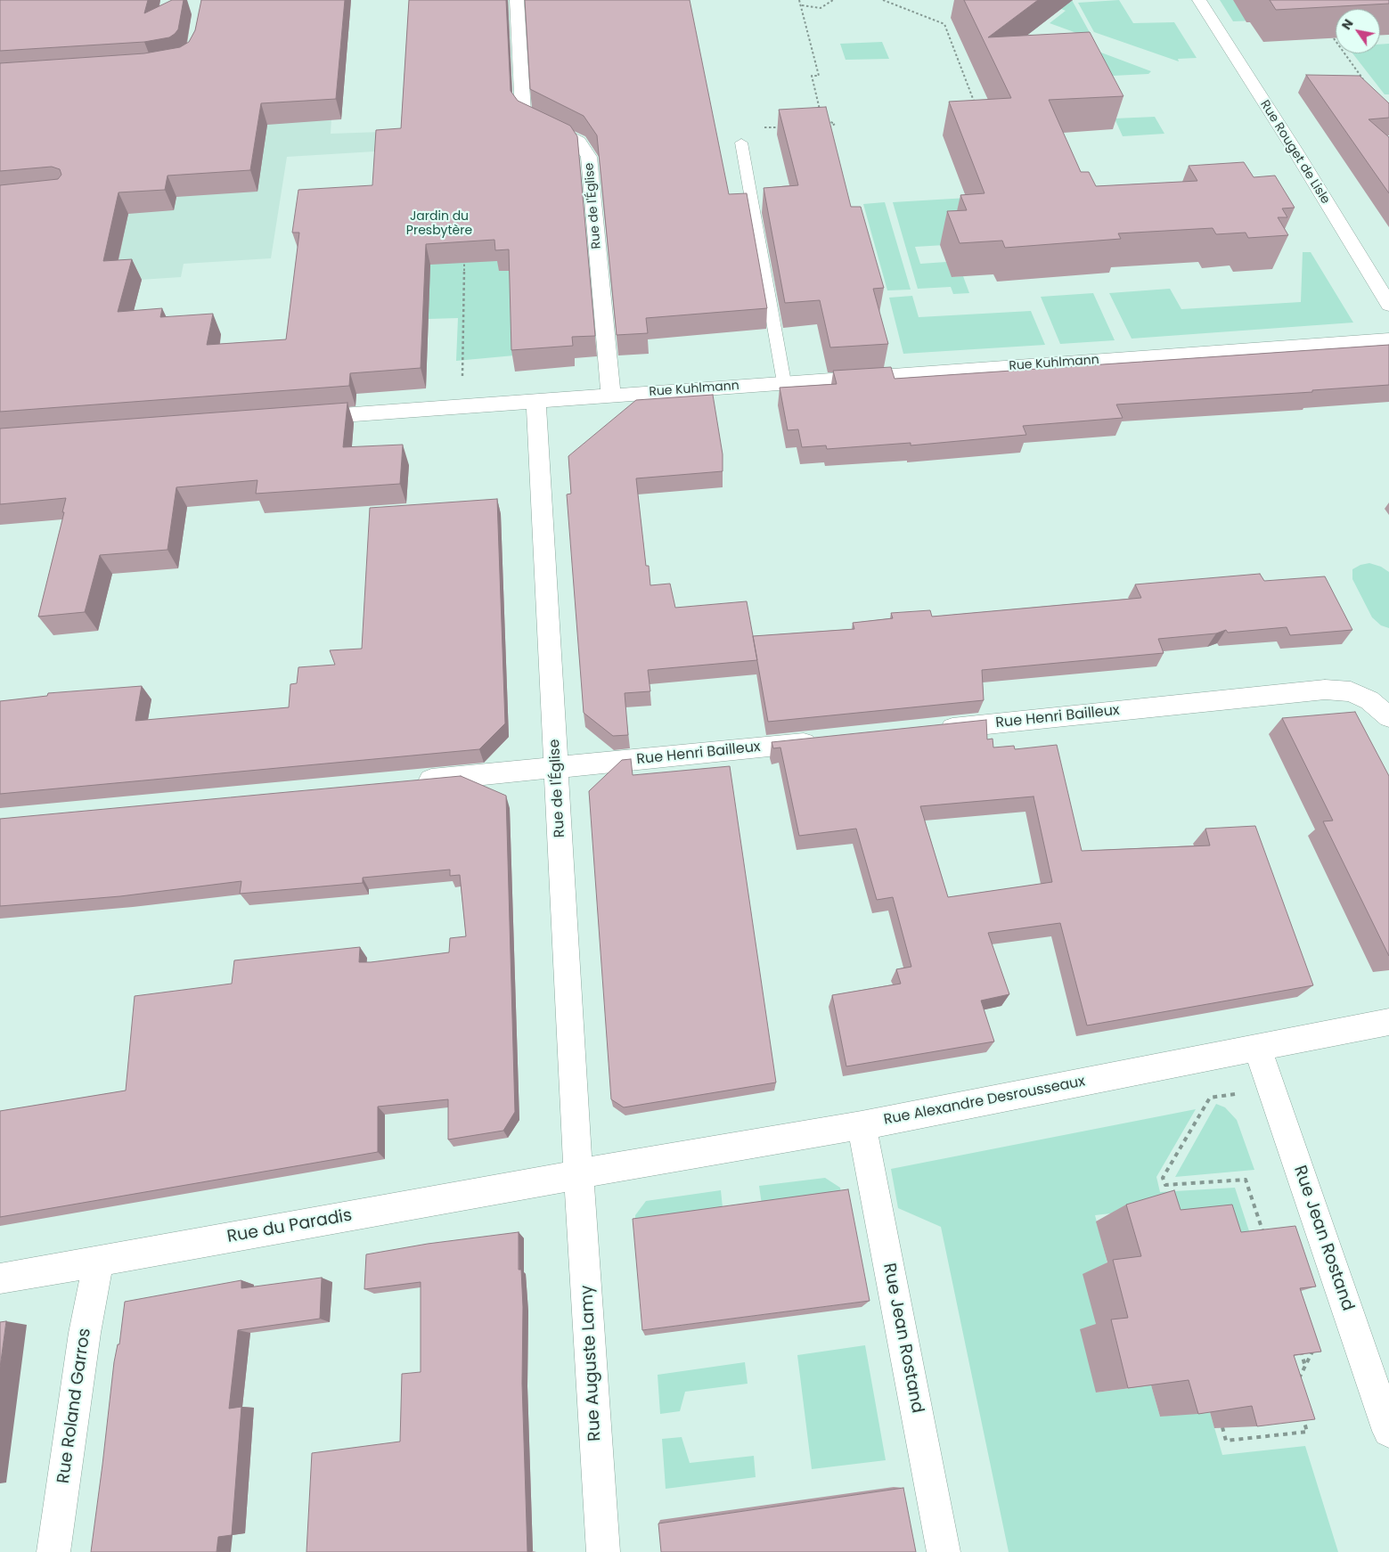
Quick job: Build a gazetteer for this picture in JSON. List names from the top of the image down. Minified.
{"streets":{"street":["Rue Rouget de Lisle","Rue de l'Église","Rue Kuhlmann","Rue Henri Bailleux","Rue Alexandre Desrousseaux","Rue du Paradis","Rue Jean Rostand","Rue Auguste Lamy","Rue Roland Garros"]},"crossings":[["Rue de l'Église","Rue Kuhlmann"],["Rue de l'Église","Rue Henri Bailleux"],["Rue de l'Église","Rue Alexandre Desrousseaux"],["Rue de l'Église","Rue du Paradis"],["Rue de l'Église","Rue Auguste Lamy"],["Rue Alexandre Desrousseaux","Rue du Paradis"],["Rue Alexandre Desrousseaux","Rue Jean Rostand"],["Rue Alexandre Desrousseaux","Rue Auguste Lamy"],["Rue du Paradis","Rue Auguste Lamy"],["Rue du Paradis","Rue Roland Garros"]],"parks":["Jardin du Presbytère"],"north":"top left"}
